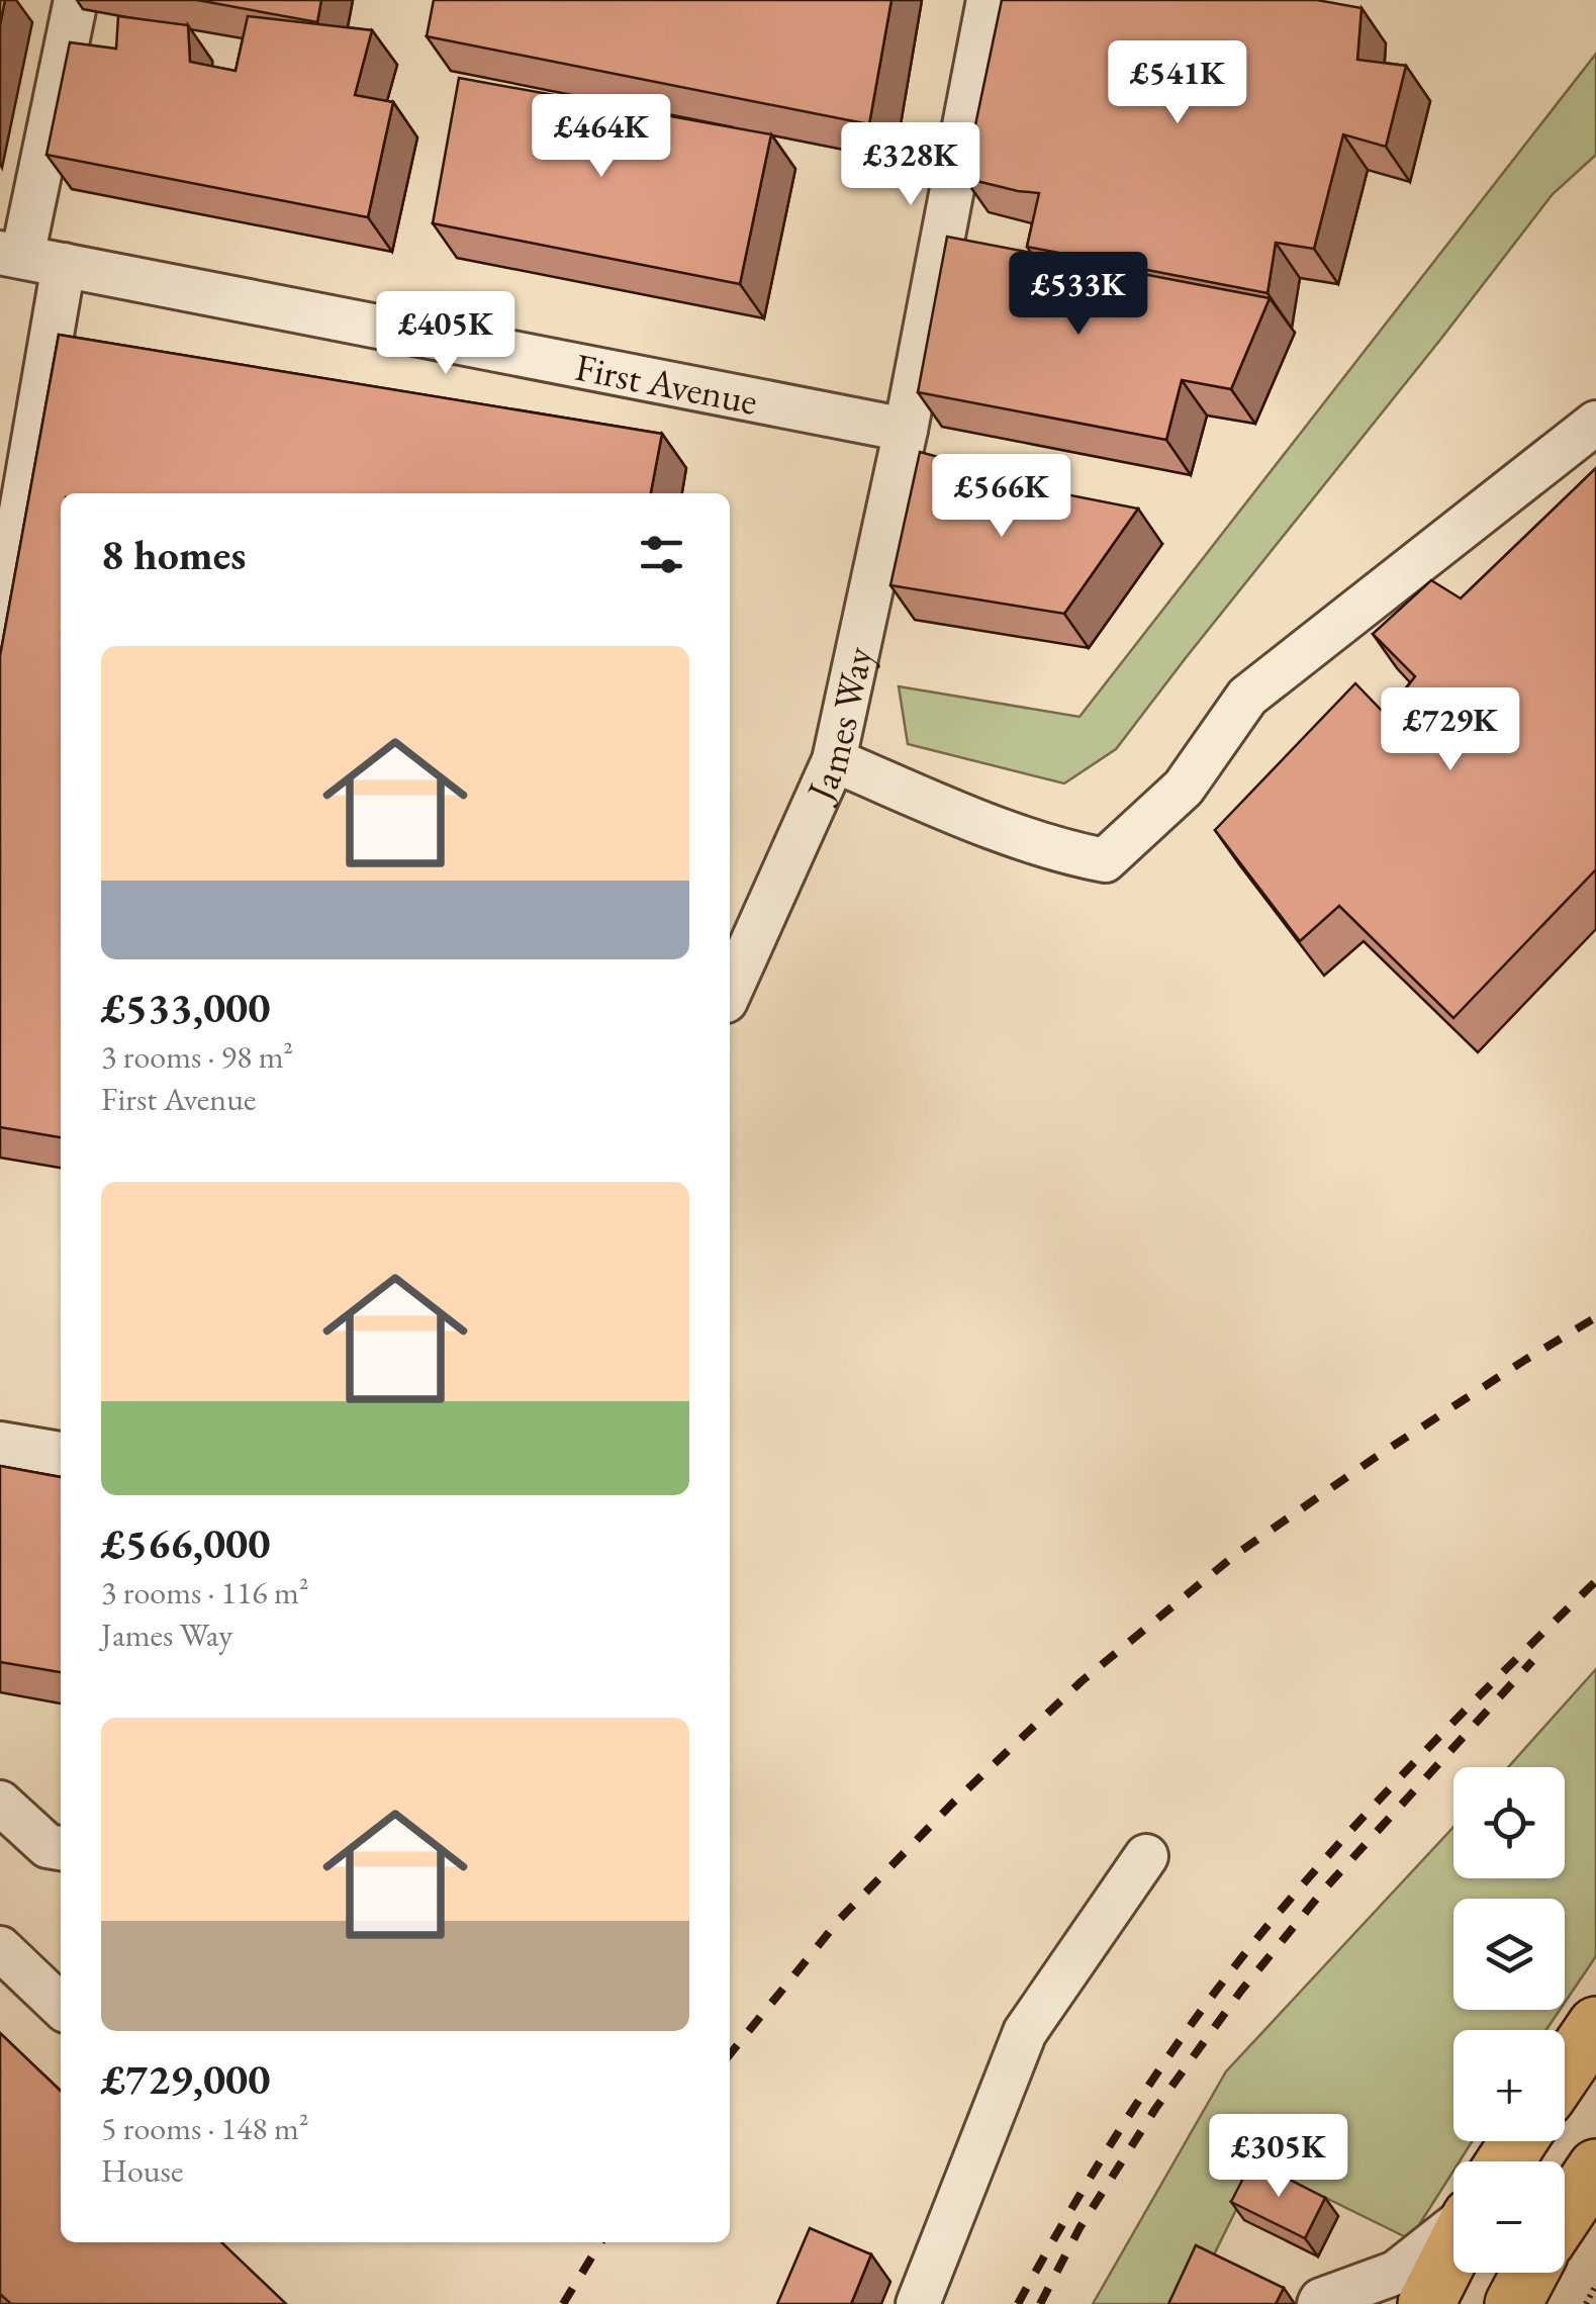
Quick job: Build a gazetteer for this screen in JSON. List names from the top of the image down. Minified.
{"streets":{"street":["First Avenue","James Way"]},"crossings":[["First Avenue","James Way"]],"page":{"price":["£541K","£464K","£328K","£533K","£405K","£566K","£729K","£305K"],"heading":"8 homes","list":[{"name":"£533,000","note":"3 rooms · 98 m² · First Avenue"},{"name":"£566,000","note":"3 rooms · 116 m² · James Way"},{"name":"£729,000","note":"5 rooms · 148 m² · House"}],"map_buttons":["+","−"]}}
